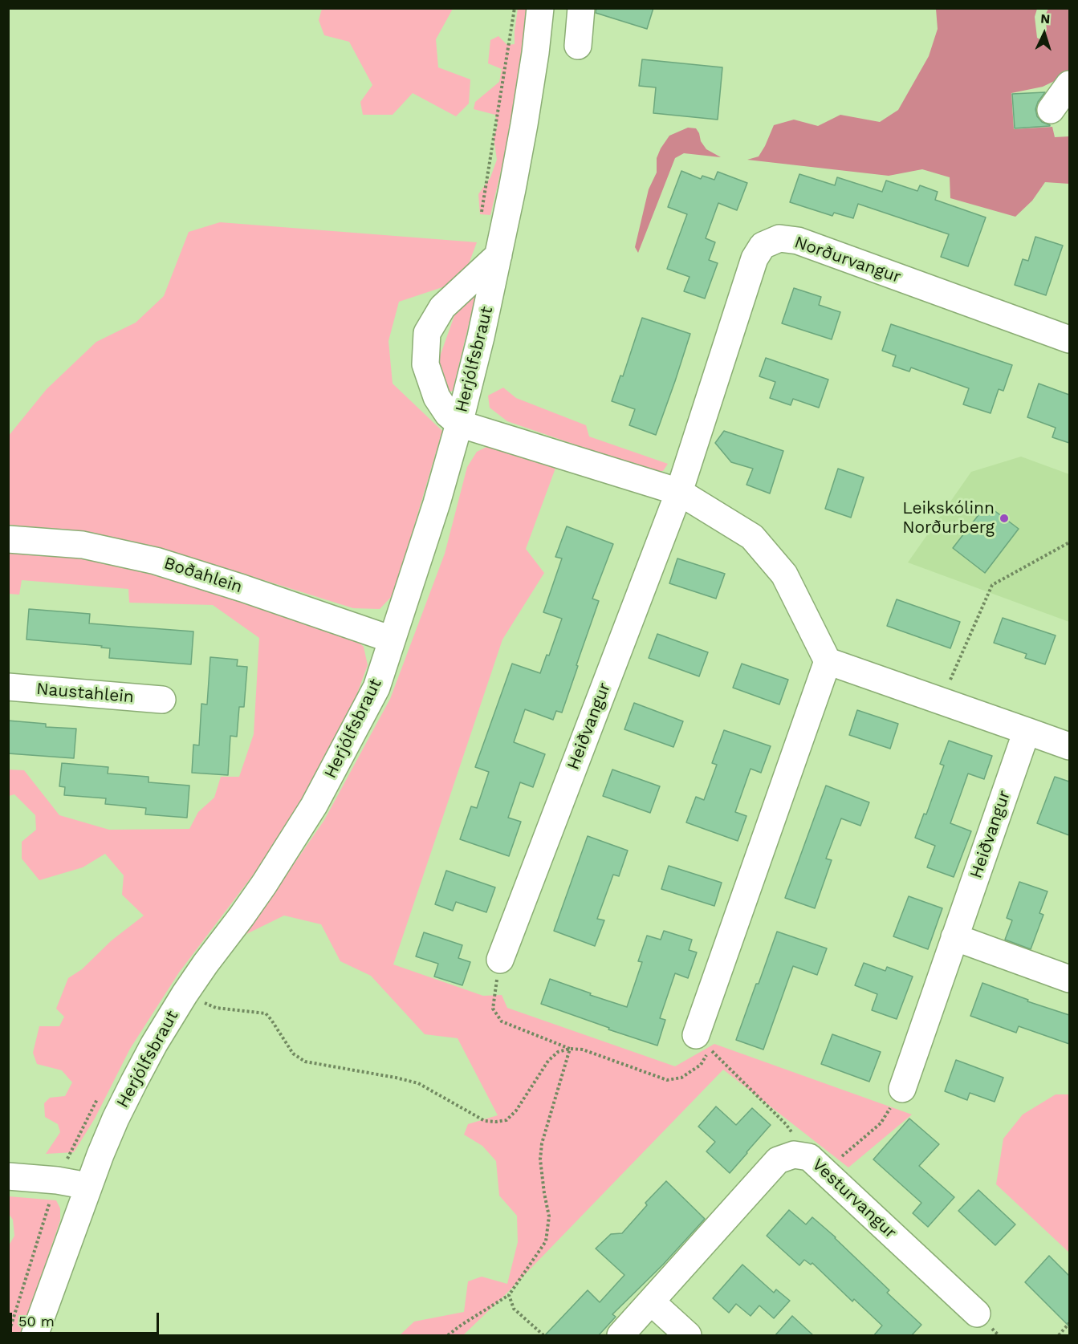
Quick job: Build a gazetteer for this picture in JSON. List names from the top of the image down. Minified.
{"streets":{"street":["Norðurvangur","Herjólfsbraut","Boðahlein","Naustahlein","Heiðvangur","Vesturvangur"]},"crossings":[["Norðurvangur","Heiðvangur"],["Herjólfsbraut","Boðahlein"]],"places":["Leikskólinn Norðurberg"],"scale_bar":"50 m","north":"top"}
